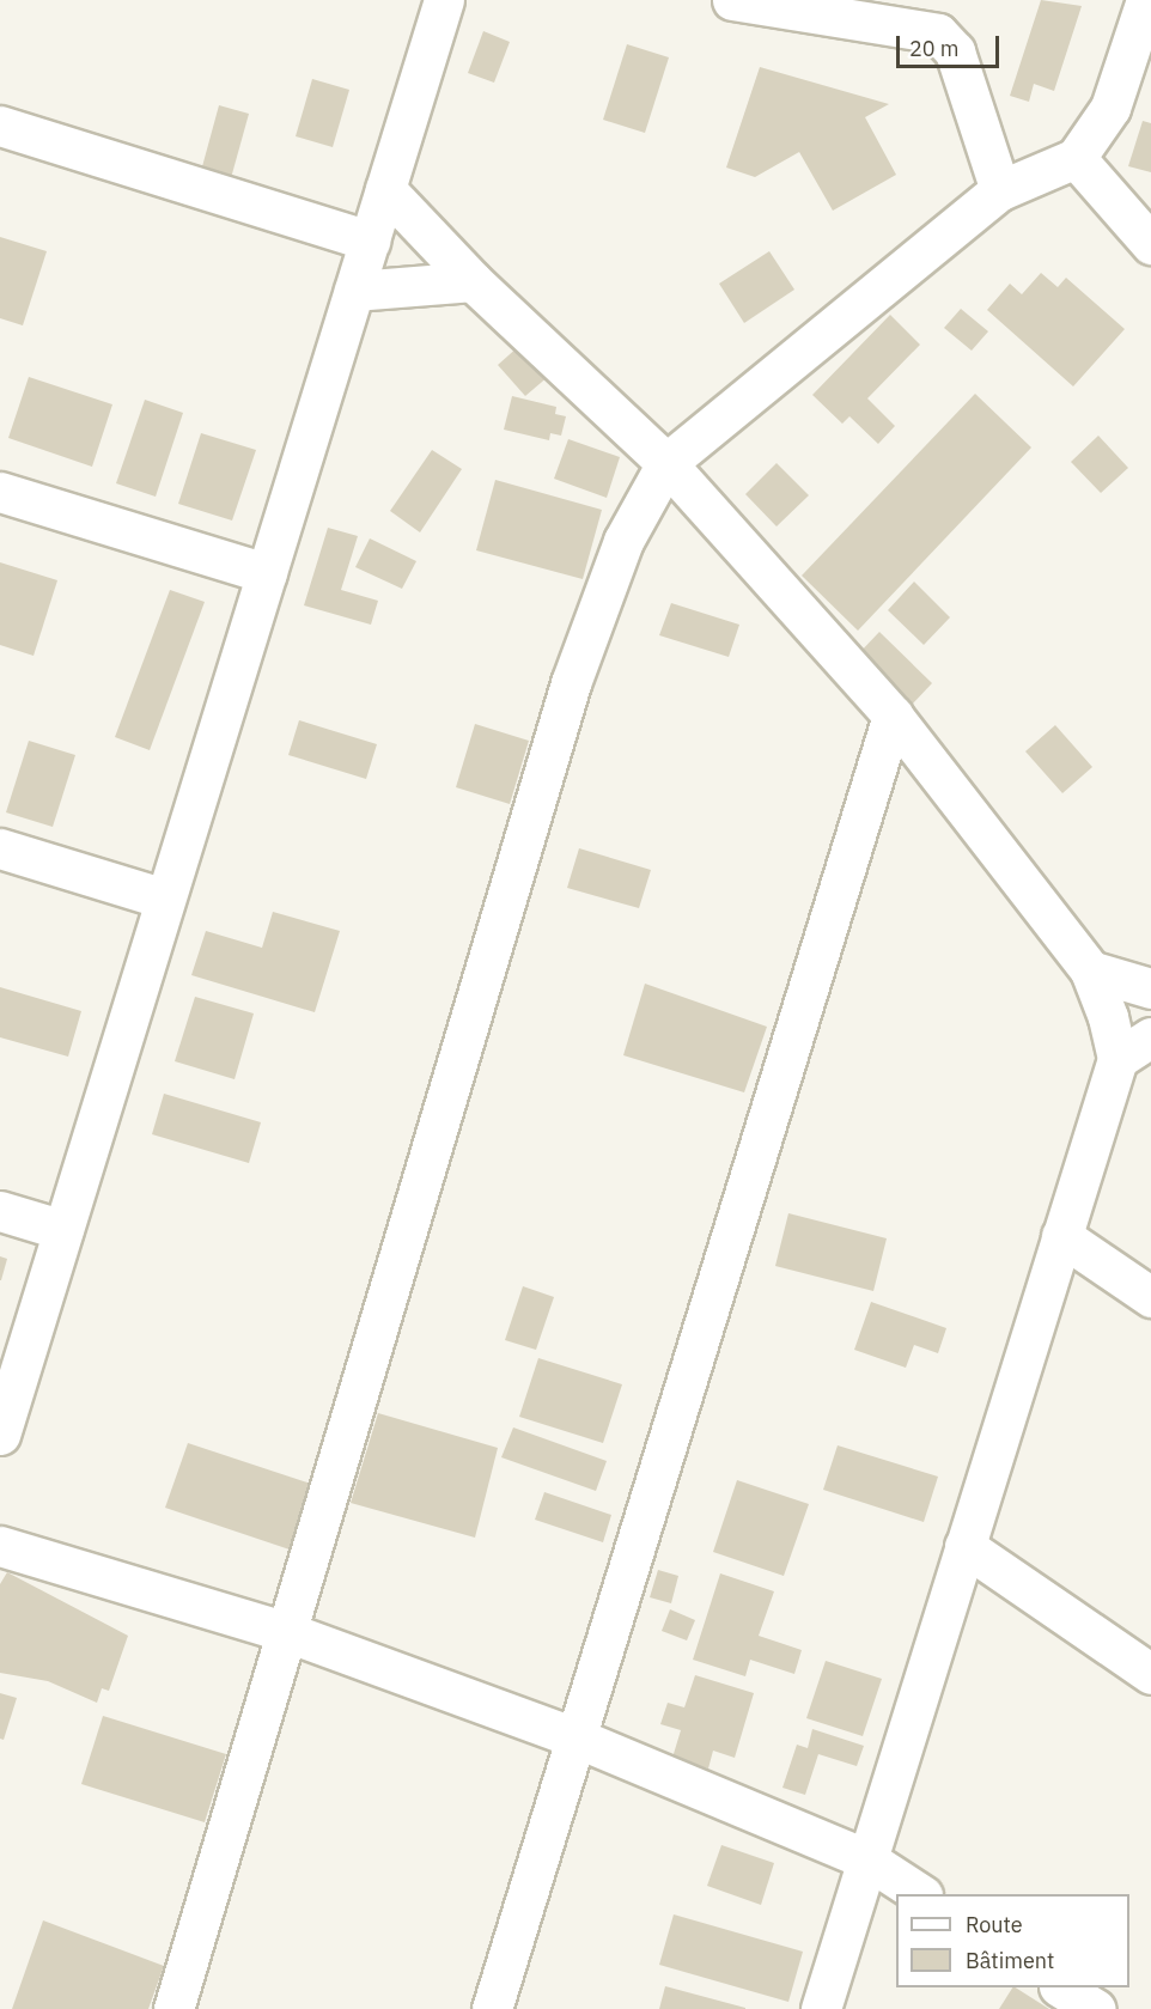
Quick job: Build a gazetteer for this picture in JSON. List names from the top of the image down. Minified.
{"legend":["Route","Bâtiment"],"scale_bar":"20 m"}
